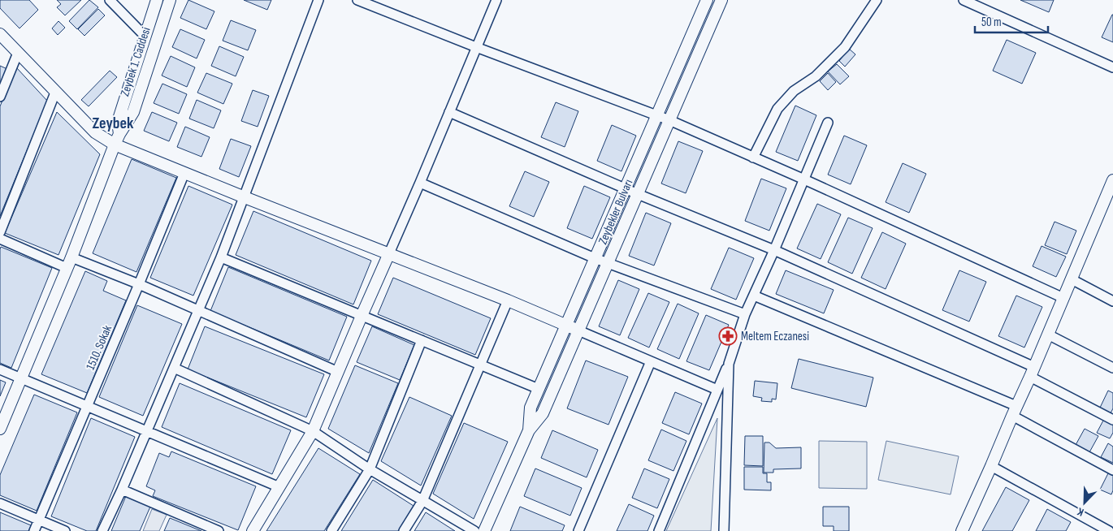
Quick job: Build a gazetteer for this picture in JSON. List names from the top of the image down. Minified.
{"streets":{"street":["Zeybek 1. Caddesi","Zeybekler Bulvarı","1510. Sokak"]},"districts":["Zeybek"],"places":{"pharmacy":["Meltem Eczanesi"]},"scale_bar":"50 m","north":"bottom left"}
